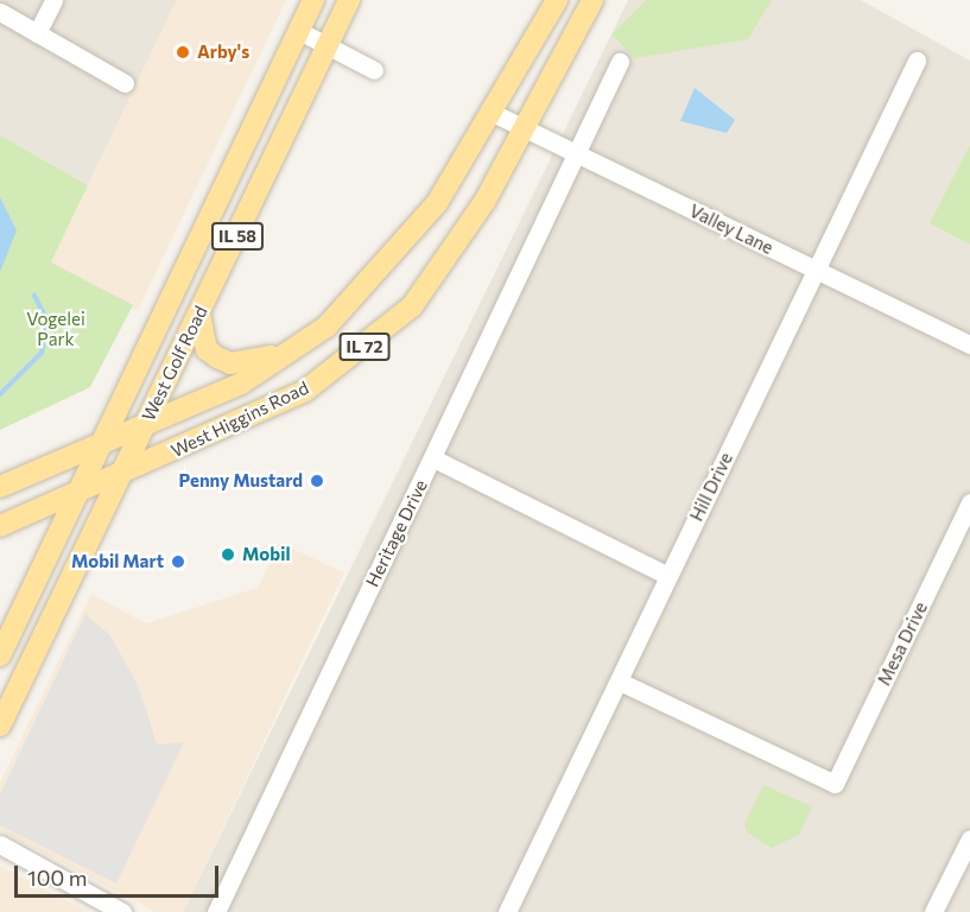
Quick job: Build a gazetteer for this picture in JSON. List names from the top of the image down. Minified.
{"streets":{"main road":["IL 58","IL 72","West Golf Road","West Higgins Road"],"street":["Valley Lane","Hill Drive","Heritage Drive","Mesa Drive"]},"crossings":[["Valley Lane","West Higgins Road"],["Valley Lane","Hill Drive"],["Valley Lane","Heritage Drive"],["West Golf Road","West Higgins Road"],["Hill Drive","Mesa Drive"]],"parks":["Vogelei Park"],"places":["Arby's","Penny Mustard","Mobil","Mobil Mart"],"scale_bar":"100 m"}
